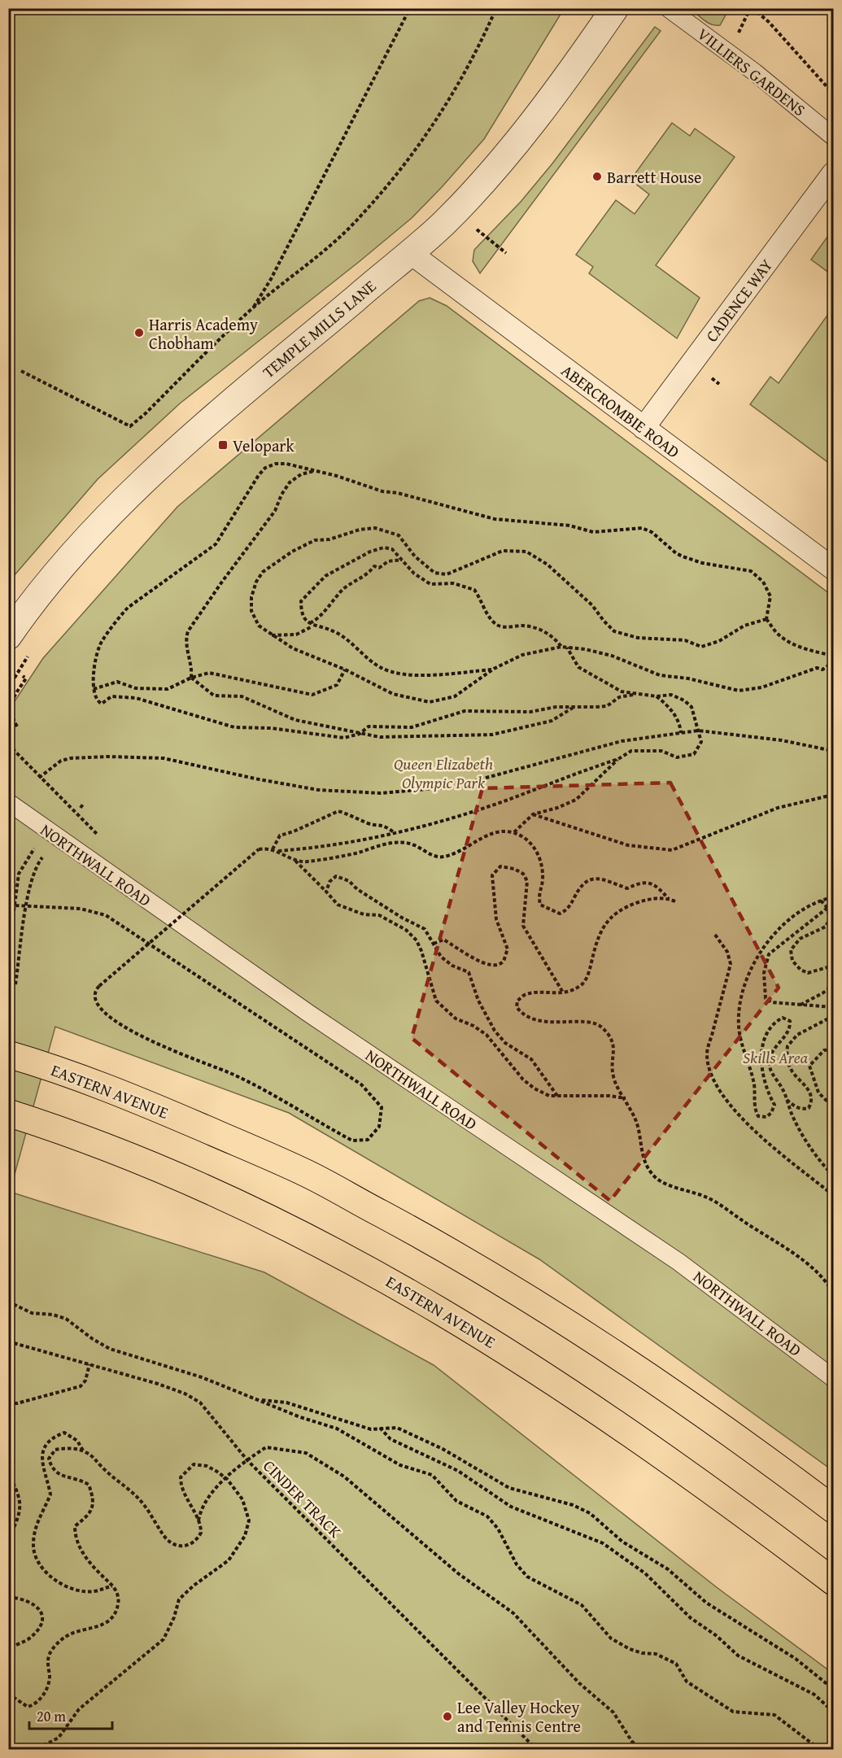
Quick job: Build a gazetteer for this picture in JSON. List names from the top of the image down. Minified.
{"streets":{"highway":["EASTERN AVENUE"],"street":["VILLIERS GARDENS","CADENCE WAY","TEMPLE MILLS LANE","ABERCROMBIE ROAD","NORTHWALL ROAD"],"path":["CINDER TRACK"]},"crossings":[["CADENCE WAY","ABERCROMBIE ROAD"],["TEMPLE MILLS LANE","ABERCROMBIE ROAD"]],"parks":["Queen Elizabeth Olympic Park","Skills Area"],"places":{"other":["Barrett House","Harris Academy Chobham","Lee Valley Hockey and Tennis Centre"],"transit":["Velopark"]},"scale_bar":"20 m"}
